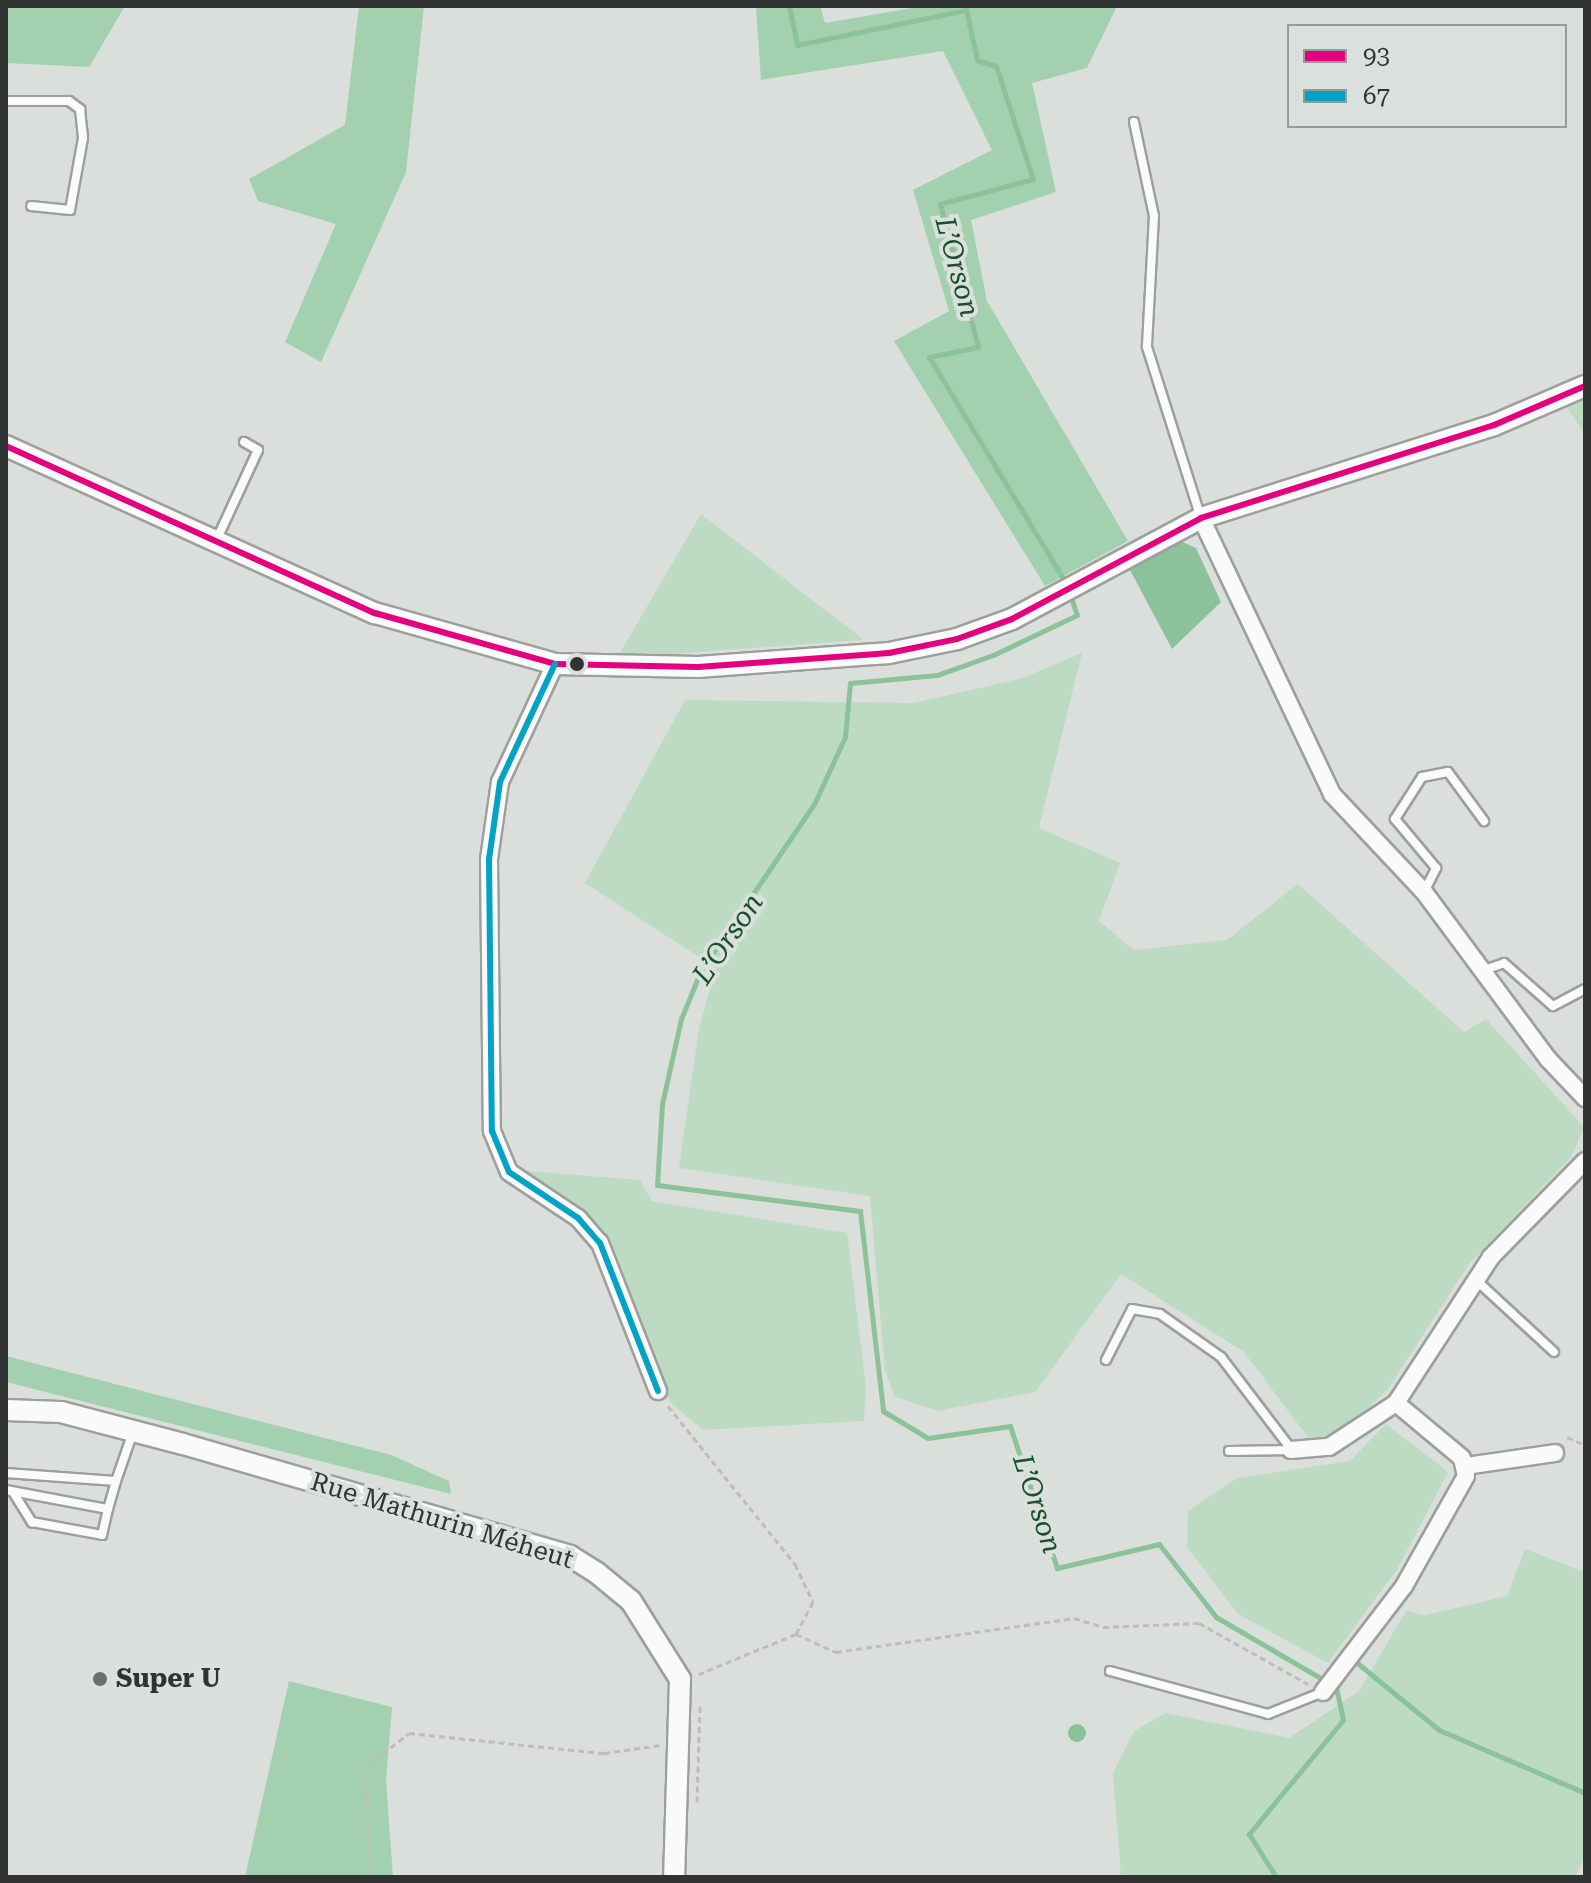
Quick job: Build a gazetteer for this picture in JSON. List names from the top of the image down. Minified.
{"streets":{"street":["Rue Mathurin Méheut"]},"water":["L’Orson"],"places":["Super U"],"lines":["transit line 93","transit line 67"],"legend":["93","67"]}
